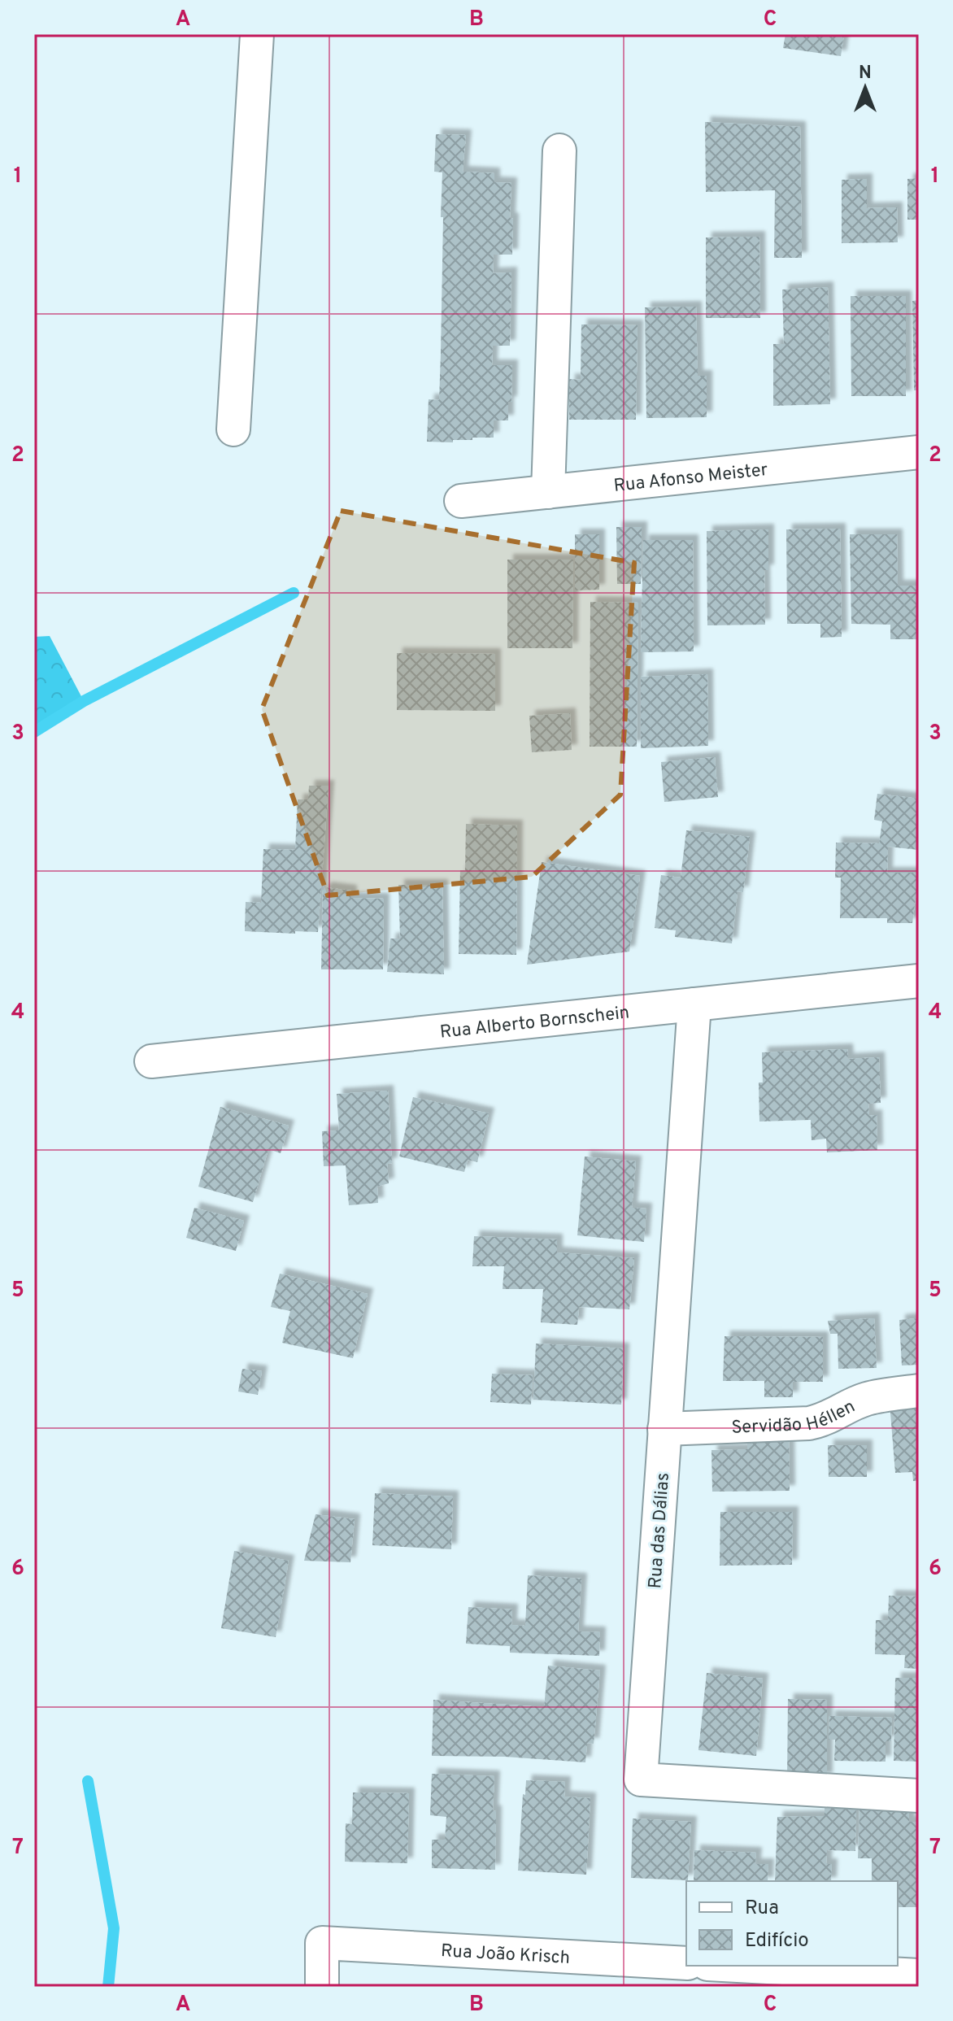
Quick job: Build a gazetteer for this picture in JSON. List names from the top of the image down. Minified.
{"streets":{"street":["Rua Afonso Meister","Rua Alberto Bornschein","Servidão Héllen","Rua das Dálias","Rua João Krisch"]},"crossings":[["Rua Alberto Bornschein","Rua das Dálias"],["Servidão Héllen","Rua das Dálias"]],"legend":["Rua","Edifício"],"north":"top","grid":{"columns":["A","B","C"],"rows":["1","2","3","4","5","6","7"]}}
